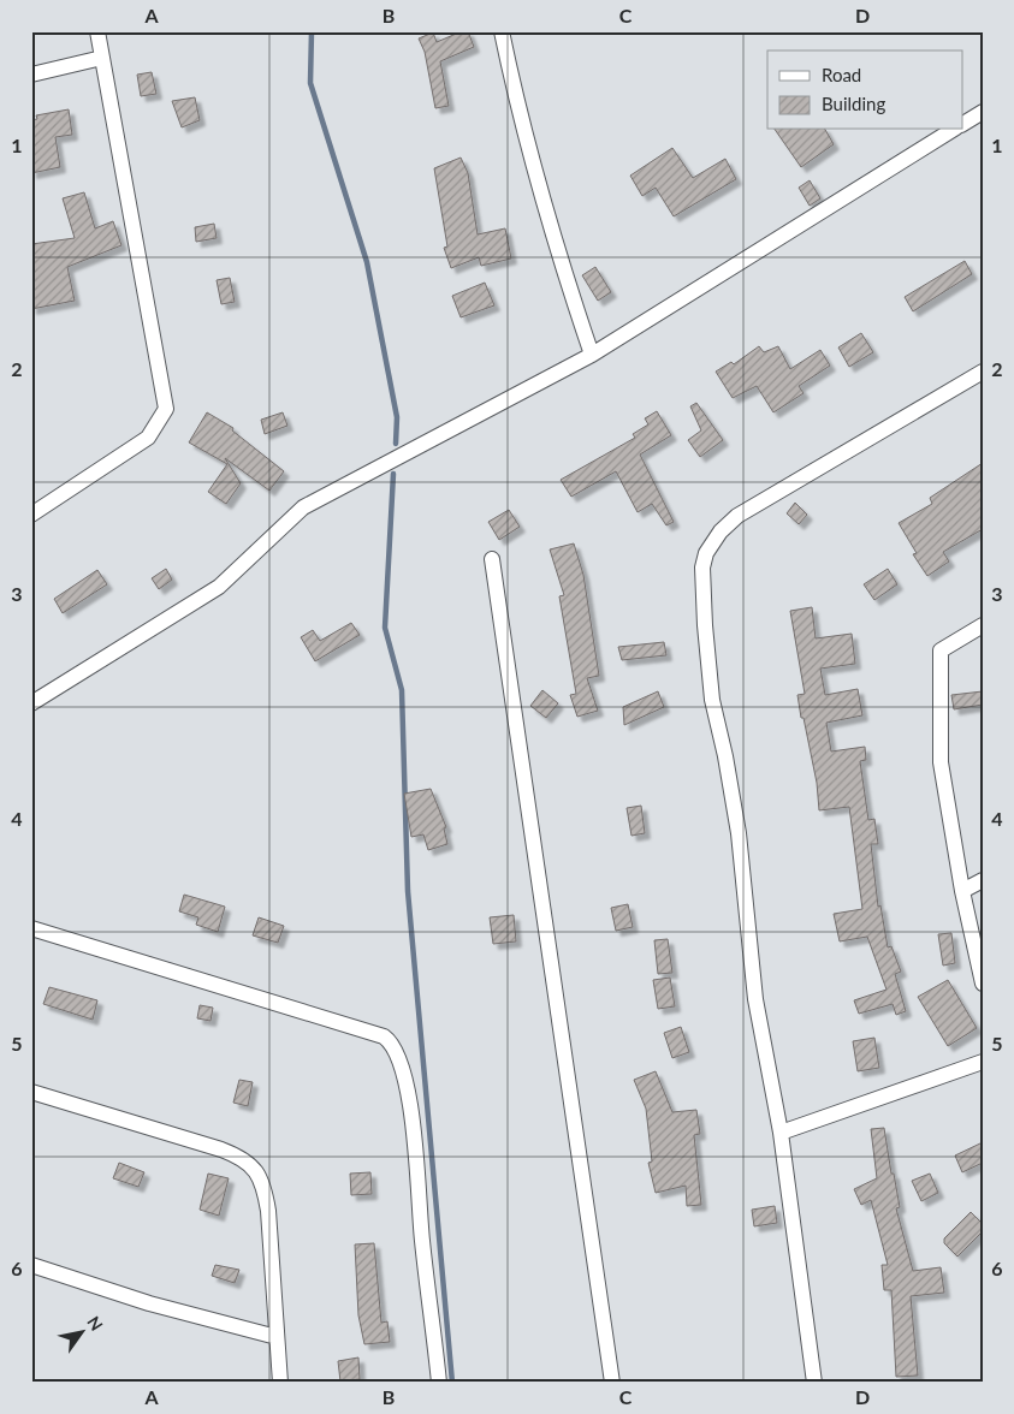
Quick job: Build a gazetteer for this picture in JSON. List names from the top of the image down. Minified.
{"legend":["Road","Building"],"north":"top right","grid":{"columns":["A","B","C","D"],"rows":["1","2","3","4","5","6"]}}
